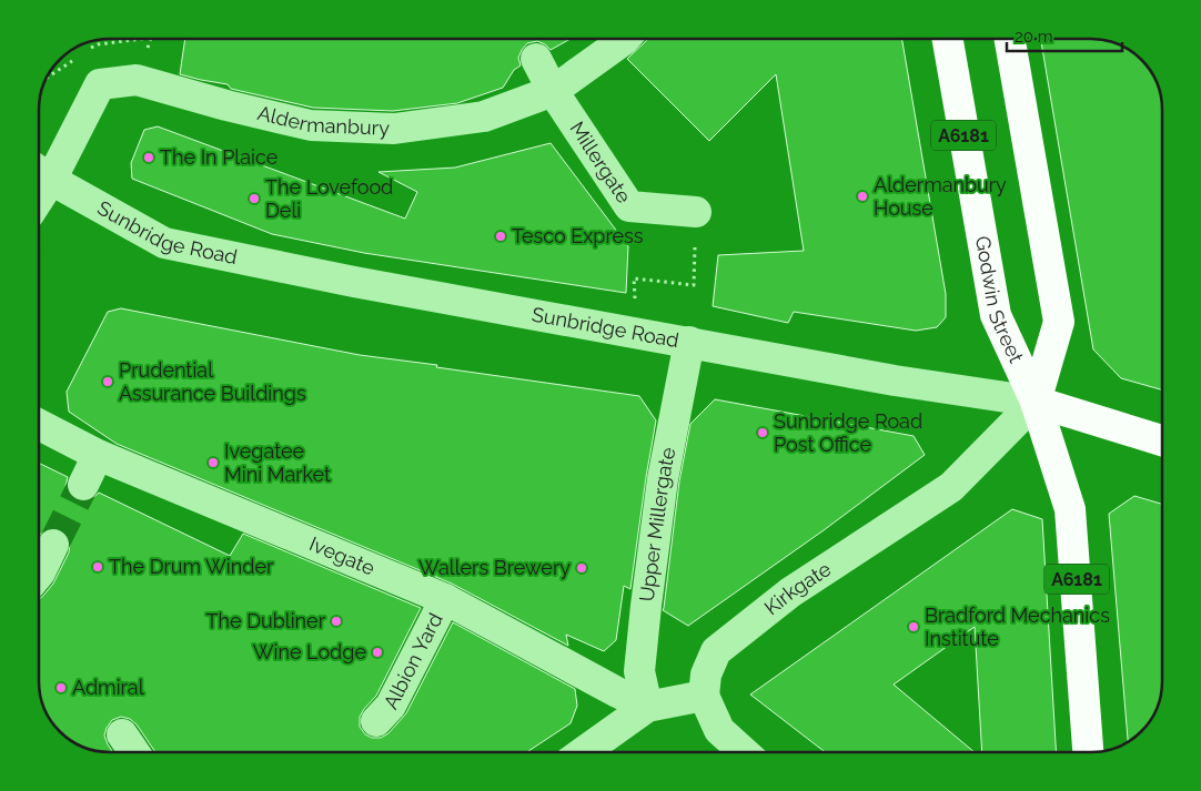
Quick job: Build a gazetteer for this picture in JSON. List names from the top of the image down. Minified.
{"streets":{"main road":["A6181","Sunbridge Road","Godwin Street"],"street":["Aldermanbury","Millergate","Upper Millergate","Ivegate","Kirkgate","Albion Yard"]},"crossings":[["Aldermanbury","Millergate"],["Aldermanbury","Sunbridge Road"],["Sunbridge Road","Godwin Street"],["Sunbridge Road","Upper Millergate"],["Sunbridge Road","Kirkgate"],["Godwin Street","Kirkgate"],["Upper Millergate","Ivegate"],["Ivegate","Albion Yard"]],"places":["The In Plaice","Aldermanbury House","The Lovefood Deli","Tesco Express","Prudential Assurance Buildings","Sunbridge Road Post Office","Ivegatee Mini Market","The Drum Winder","Wallers Brewery","The Dubliner","Bradford Mechanics Institute","Wine Lodge","Admiral"],"scale_bar":"20 m"}
